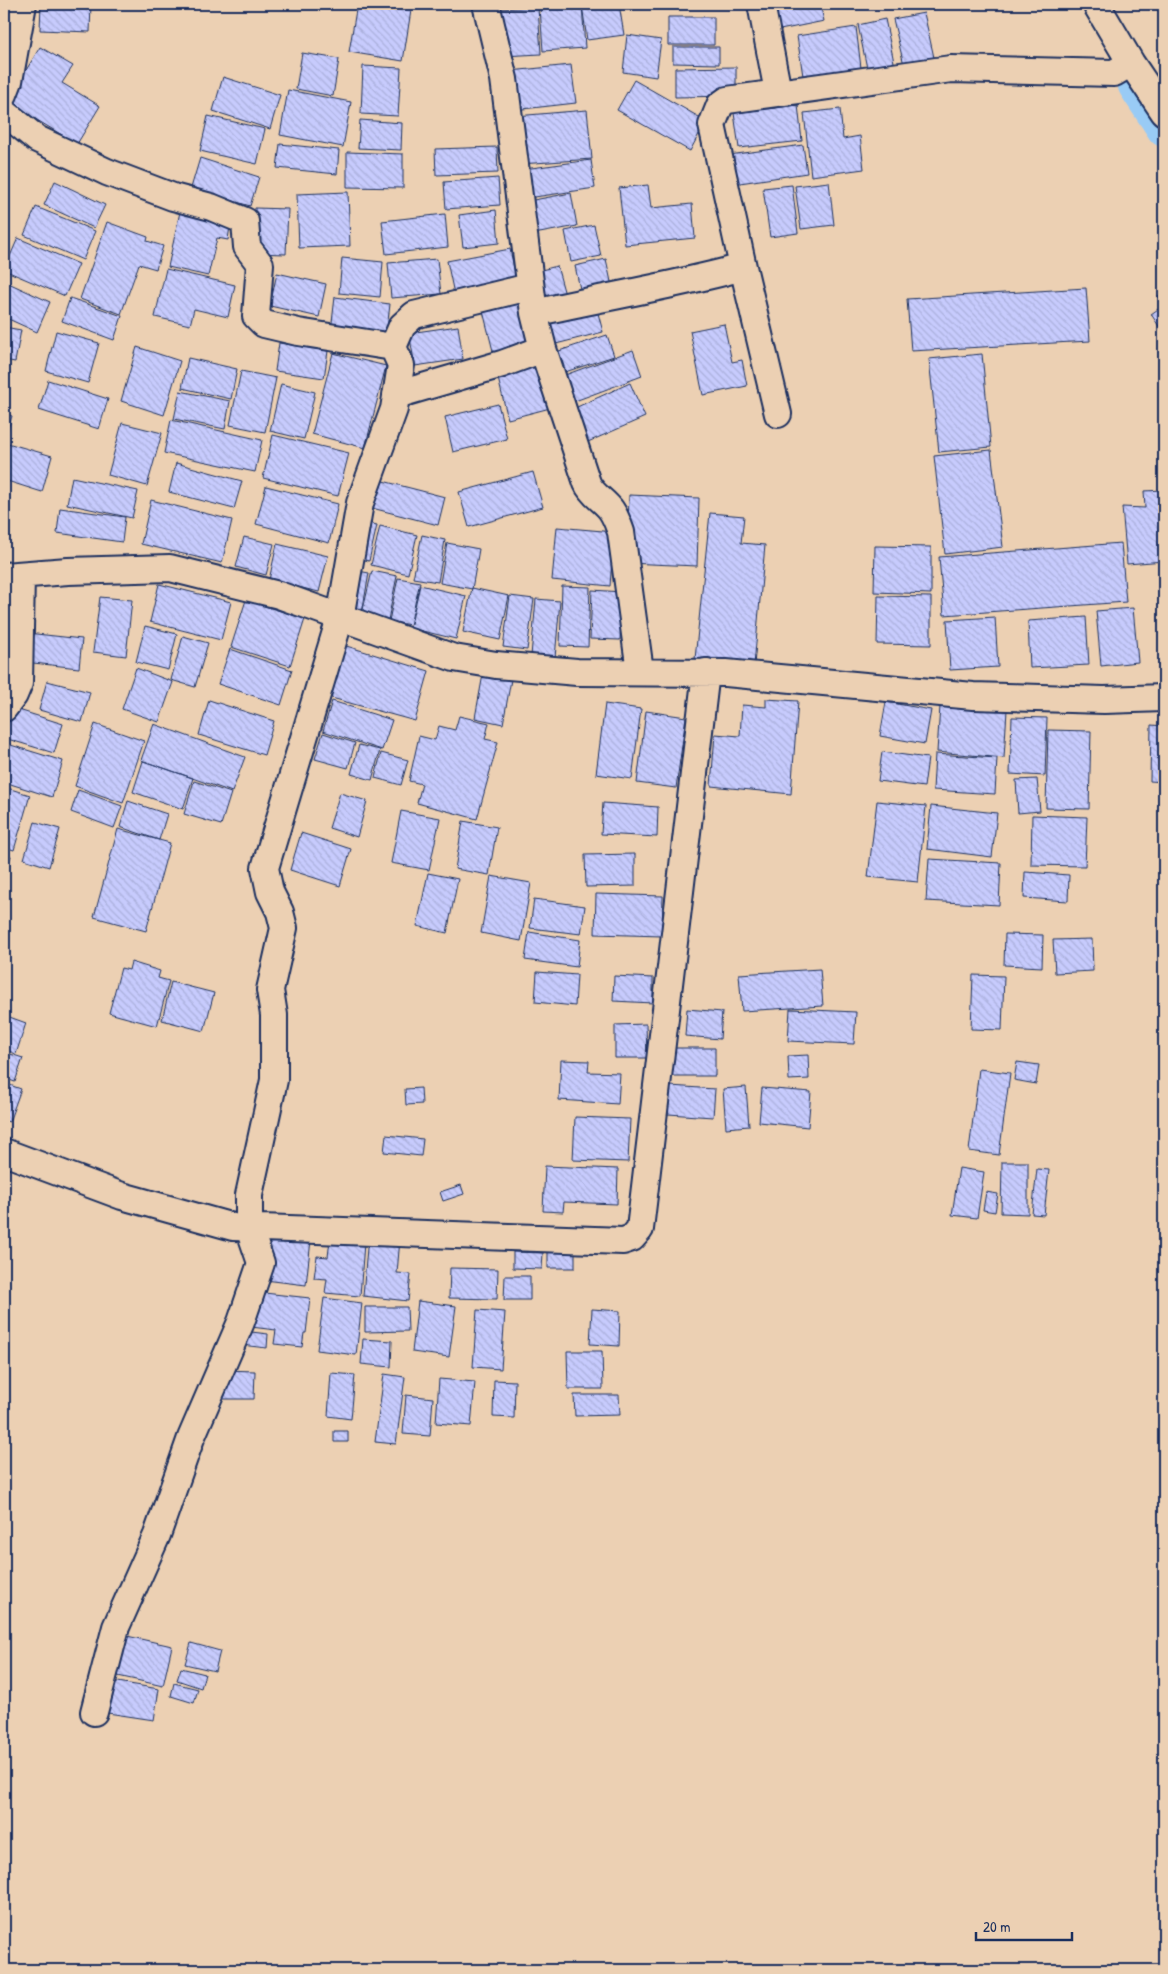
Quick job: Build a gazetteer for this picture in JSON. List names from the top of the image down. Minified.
{"scale_bar":"20 m"}
